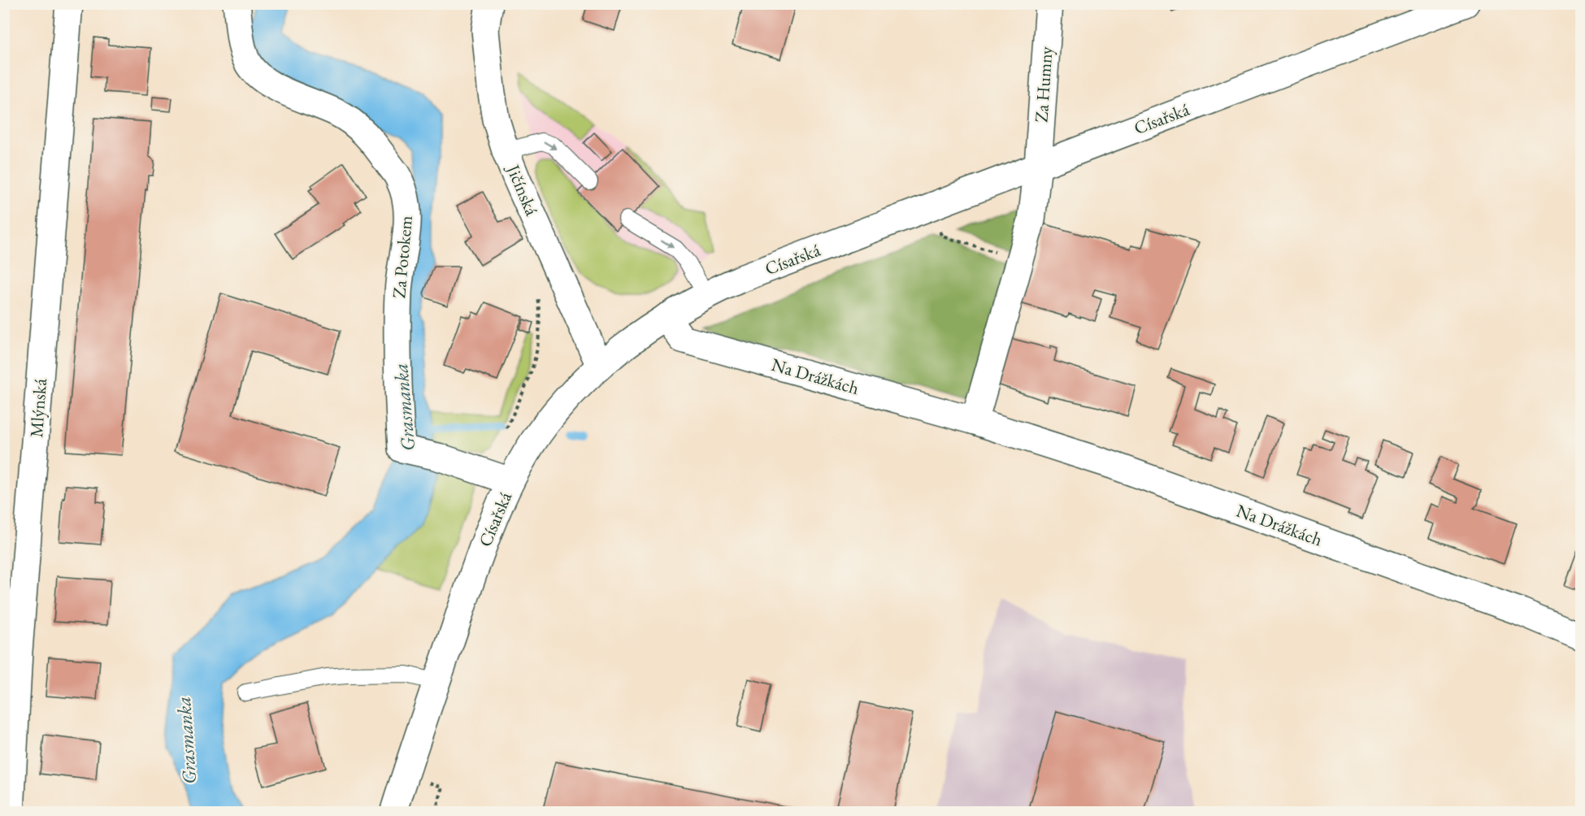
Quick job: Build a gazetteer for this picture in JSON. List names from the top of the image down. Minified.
{"streets":{"street":["Za Humny","Císařská","Jičínská","Za Potokem","Na Drážkách","Mlýnská"]},"crossings":[["Za Humny","Císařská"],["Císařská","Jičínská"],["Císařská","Za Potokem"],["Císařská","Na Drážkách"]],"water":["Grasmanka"]}
